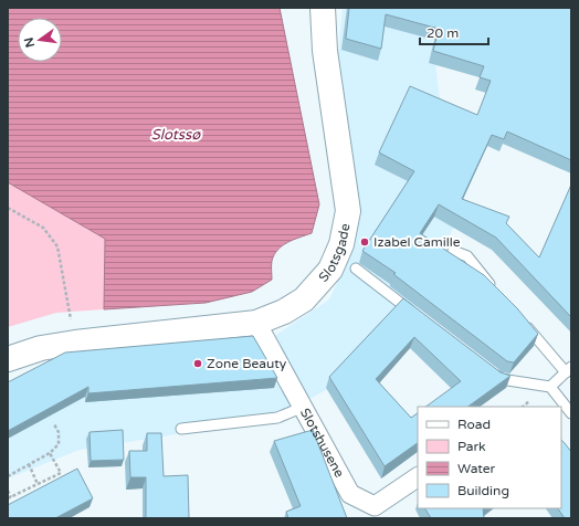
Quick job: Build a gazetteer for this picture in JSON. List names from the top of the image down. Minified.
{"streets":{"street":["Slotsgade","Slotshusene"]},"crossings":[["Slotsgade","Slotshusene"]],"water":["Slotssø"],"places":["Izabel Camille","Zone Beauty"],"legend":["Road","Park","Water","Building"],"scale_bar":"20 m","north":"left"}
